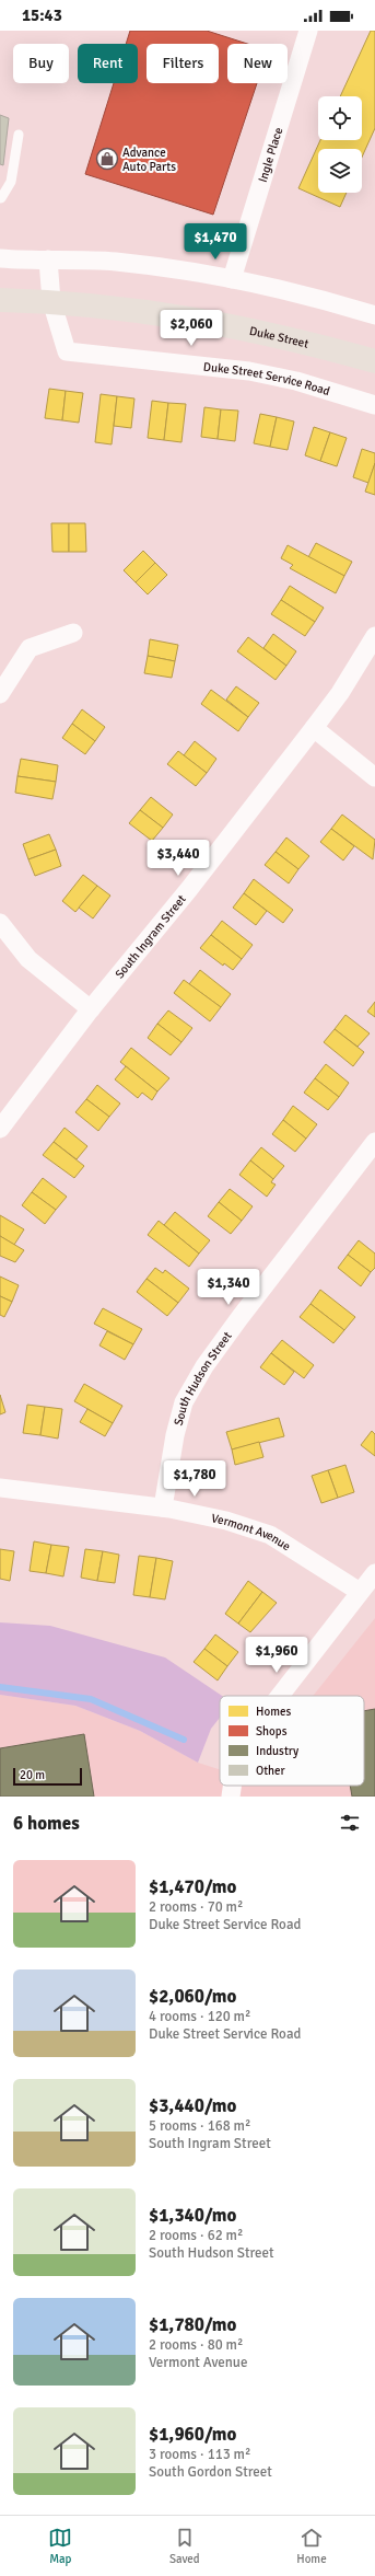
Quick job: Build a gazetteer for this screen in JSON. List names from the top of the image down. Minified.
{"streets":{"main road":["Duke Street"],"street":["Ingle Place","Duke Street Service Road","South Ingram Street","South Hudson Street","Vermont Avenue"]},"crossings":[["Duke Street","Duke Street Service Road"],["South Hudson Street","Vermont Avenue"]],"places":{"shop":["Advance Auto Parts"]},"legend":["Homes","Shops","Industry","Other"],"scale_bar":"20 m","page":{"status":"15:43","chip":["Buy","Rent","Filters","New"],"price":["$1,470","$2,060","$3,440","$1,340","$1,780","$1,960"],"scale":"20 m","heading":"6 homes","list":[{"name":"$1,470/mo","note":"2 rooms · 70 m² · Duke Street Service Road"},{"name":"$2,060/mo","note":"4 rooms · 120 m² · Duke Street Service Road"},{"name":"$3,440/mo","note":"5 rooms · 168 m² · South Ingram Street"},{"name":"$1,340/mo","note":"2 rooms · 62 m² · South Hudson Street"},{"name":"$1,780/mo","note":"2 rooms · 80 m² · Vermont Avenue"},{"name":"$1,960/mo","note":"3 rooms · 113 m² · South Gordon Street"}],"tabs":["Map","Saved","Home"]}}
